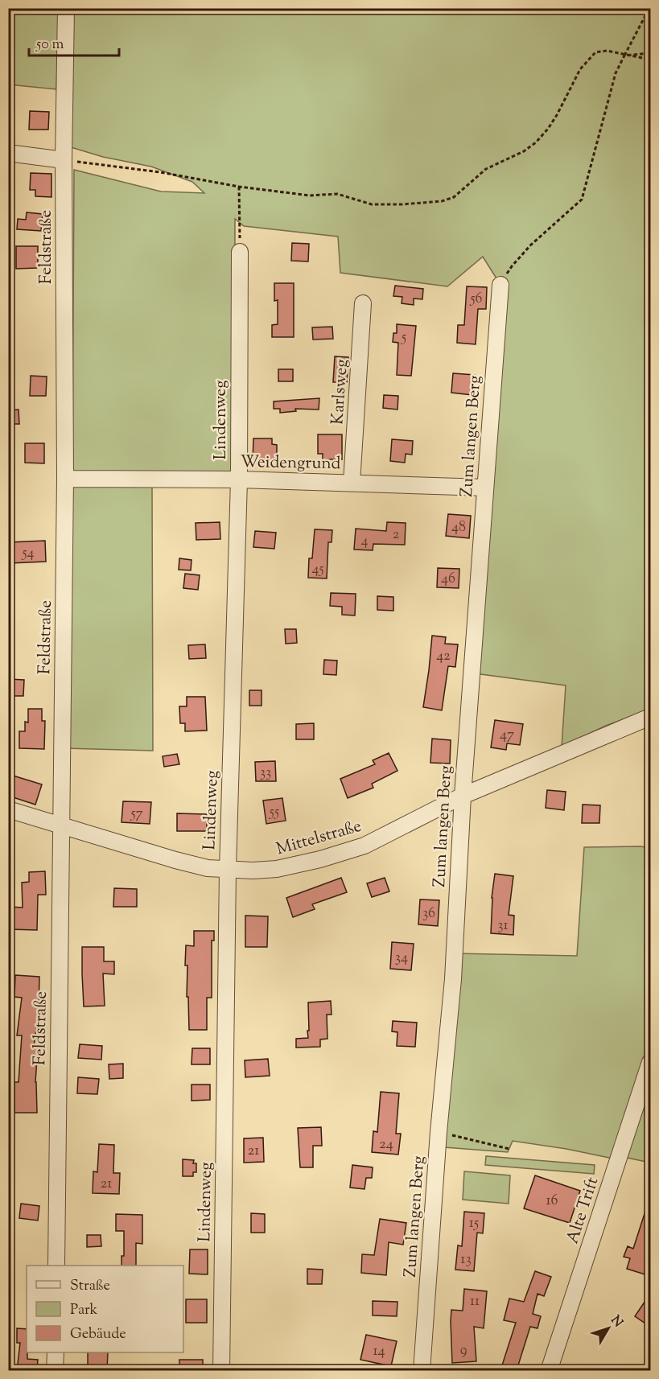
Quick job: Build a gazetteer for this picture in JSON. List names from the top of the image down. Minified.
{"streets":{"street":["Feldstraße","Karlsweg","Lindenweg","Zum langen Berg","Weidengrund","Mittelstraße","Alte Trift"]},"crossings":[["Feldstraße","Weidengrund"],["Feldstraße","Mittelstraße"],["Karlsweg","Weidengrund"],["Lindenweg","Weidengrund"],["Lindenweg","Mittelstraße"],["Zum langen Berg","Weidengrund"],["Zum langen Berg","Mittelstraße"]],"house_numbers":["56","5","48","2","4","54","45","46","42","47","33","55","57","36","31","34","24","21","21","16","15","13","11","9","14"],"legend":["Straße","Park","Gebäude"],"scale_bar":"50 m","north":"top right"}
